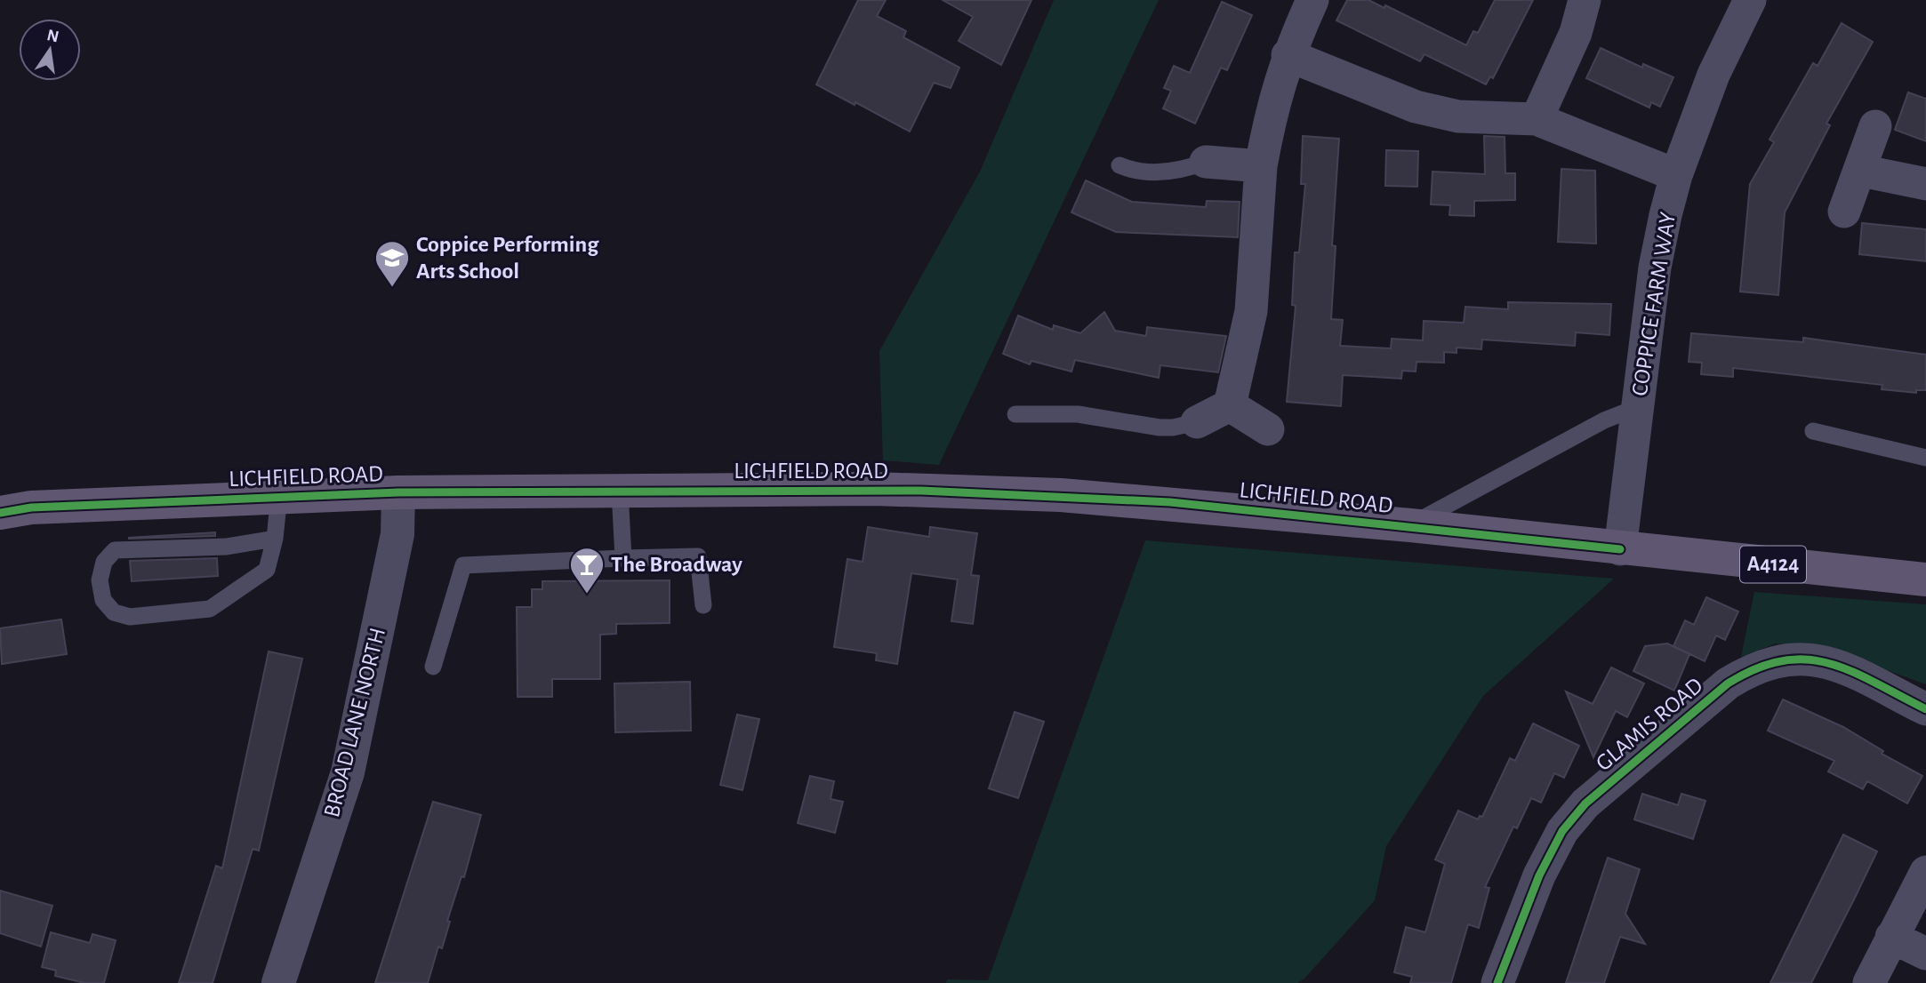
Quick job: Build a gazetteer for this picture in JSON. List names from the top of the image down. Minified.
{"streets":{"main road":["LICHFIELD ROAD","A4124"],"street":["COPPICE FARM WAY","BROAD LANE NORTH","GLAMIS ROAD"]},"crossings":[["COPPICE FARM WAY","LICHFIELD ROAD"],["LICHFIELD ROAD","BROAD LANE NORTH"]],"places":{"school or university":["Coppice Performing Arts School"],"bar":["The Broadway"]},"north":"top"}
